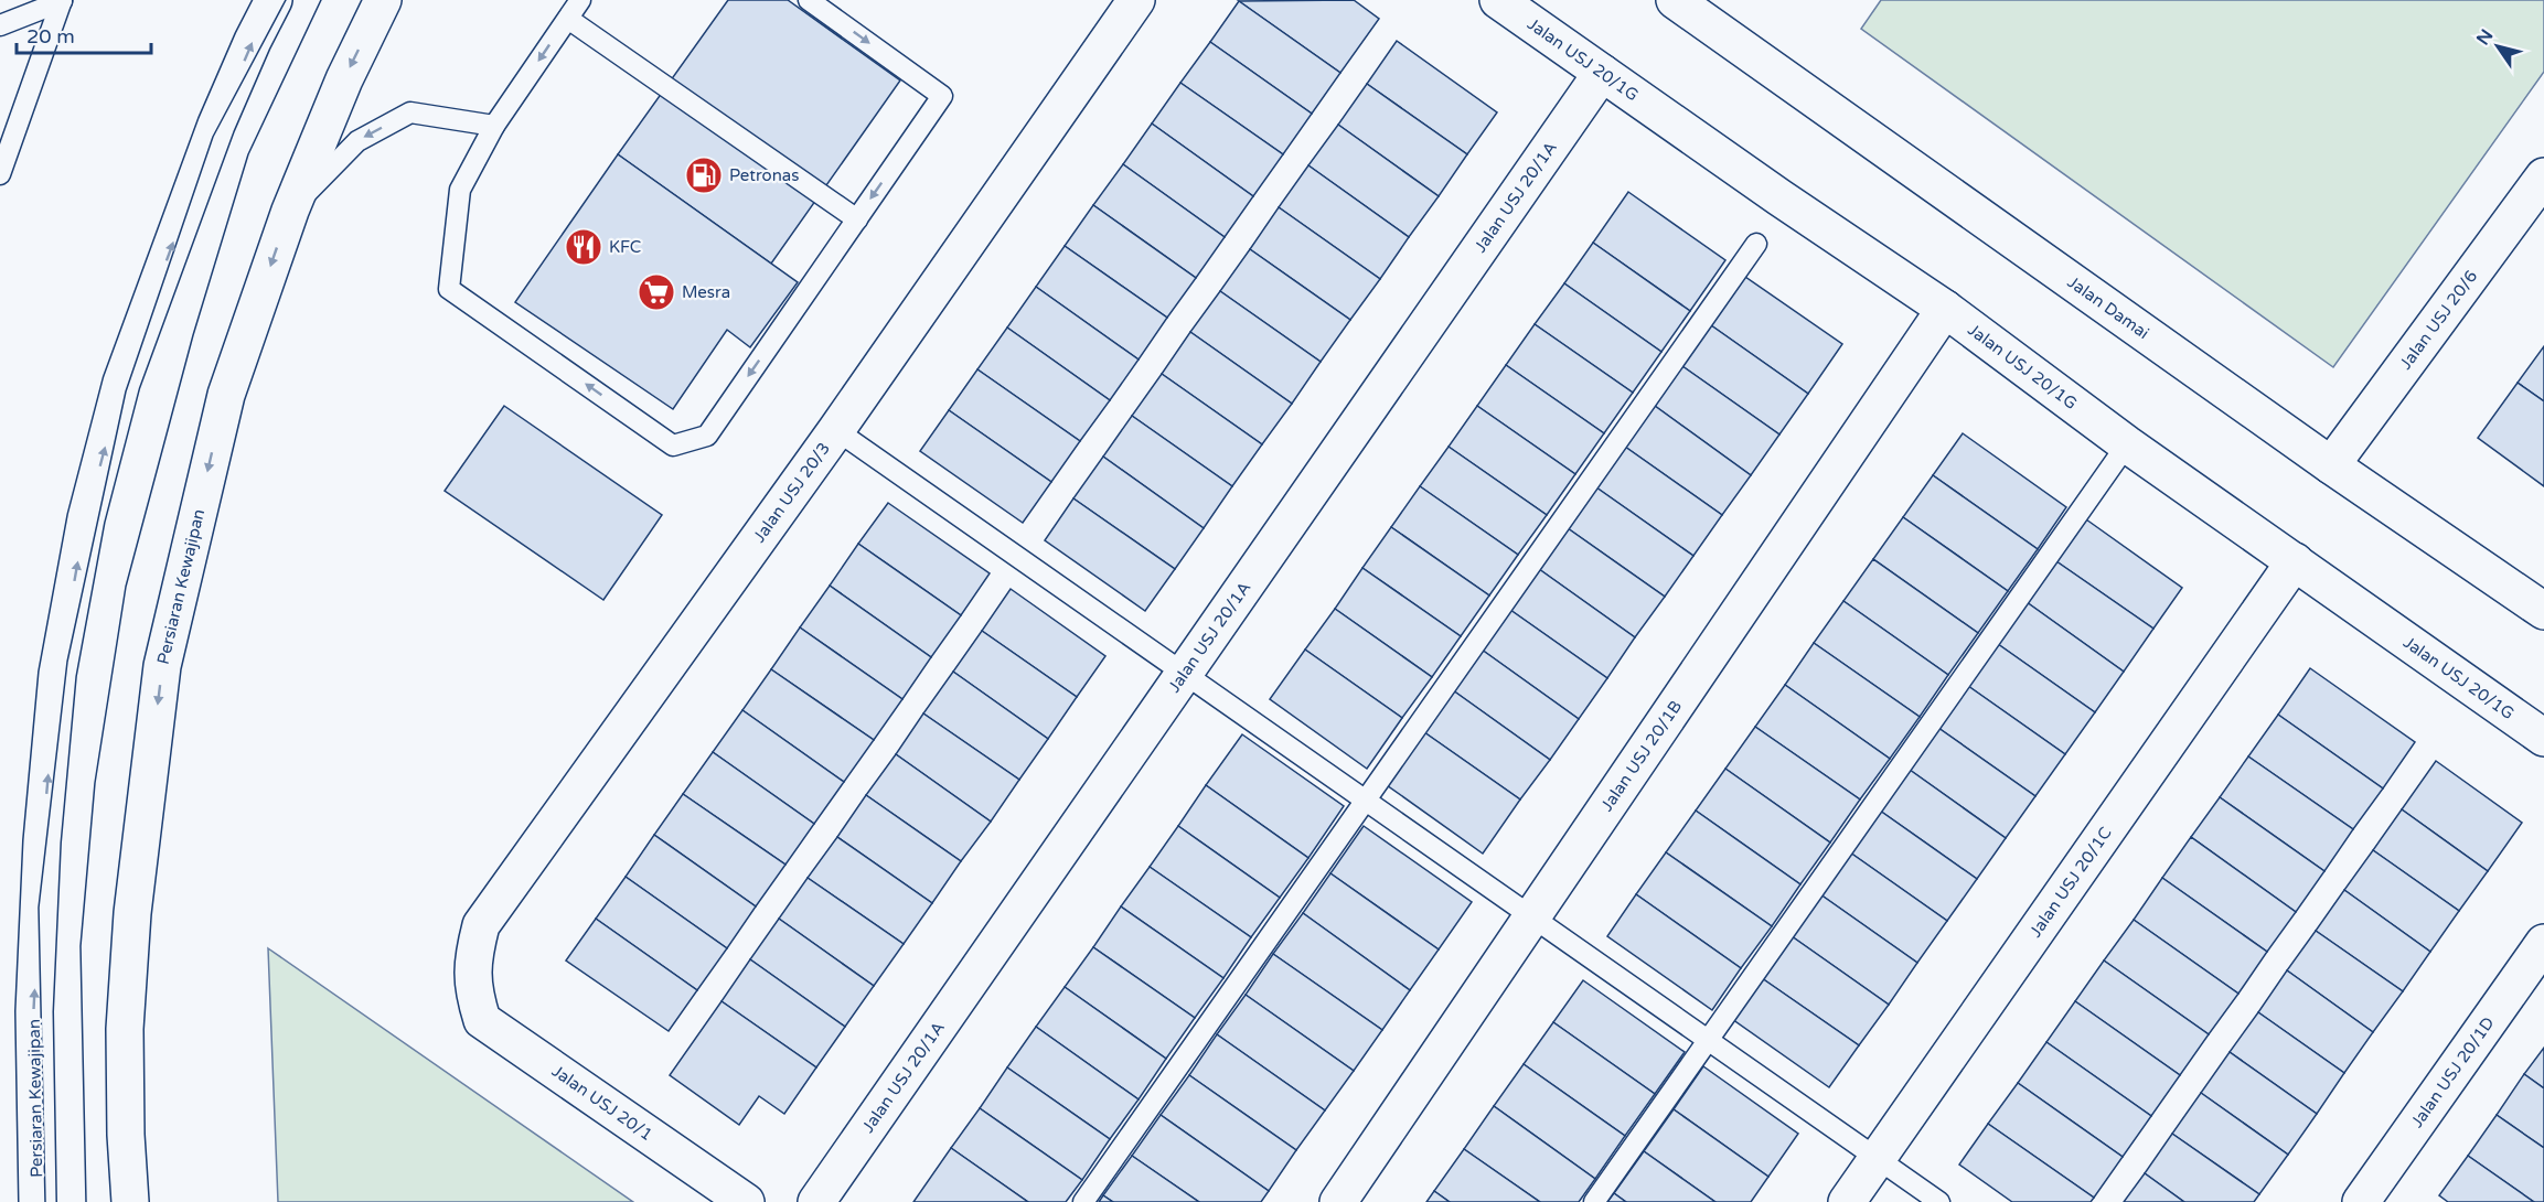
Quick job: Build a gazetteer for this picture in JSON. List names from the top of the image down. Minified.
{"streets":{"street":["Jalan USJ 20/1G","Jalan USJ 20/1A","Jalan Damai","Jalan USJ 20/6","Jalan USJ 20/3","Persiaran Kewajipan","Jalan USJ 20/1B","Jalan USJ 20/1C","Jalan USJ 20/1D","Jalan USJ 20/1"]},"crossings":[["Jalan USJ 20/1G","Jalan USJ 20/1A"],["Jalan USJ 20/1G","Jalan USJ 20/1B"],["Jalan USJ 20/1G","Jalan USJ 20/1C"],["Jalan Damai","Jalan USJ 20/6"],["Jalan USJ 20/3","Jalan USJ 20/1"]],"places":{"fuel station":["Petronas"],"restaurant":["KFC"],"supermarket":["Mesra"]},"scale_bar":"20 m","north":"top left"}
